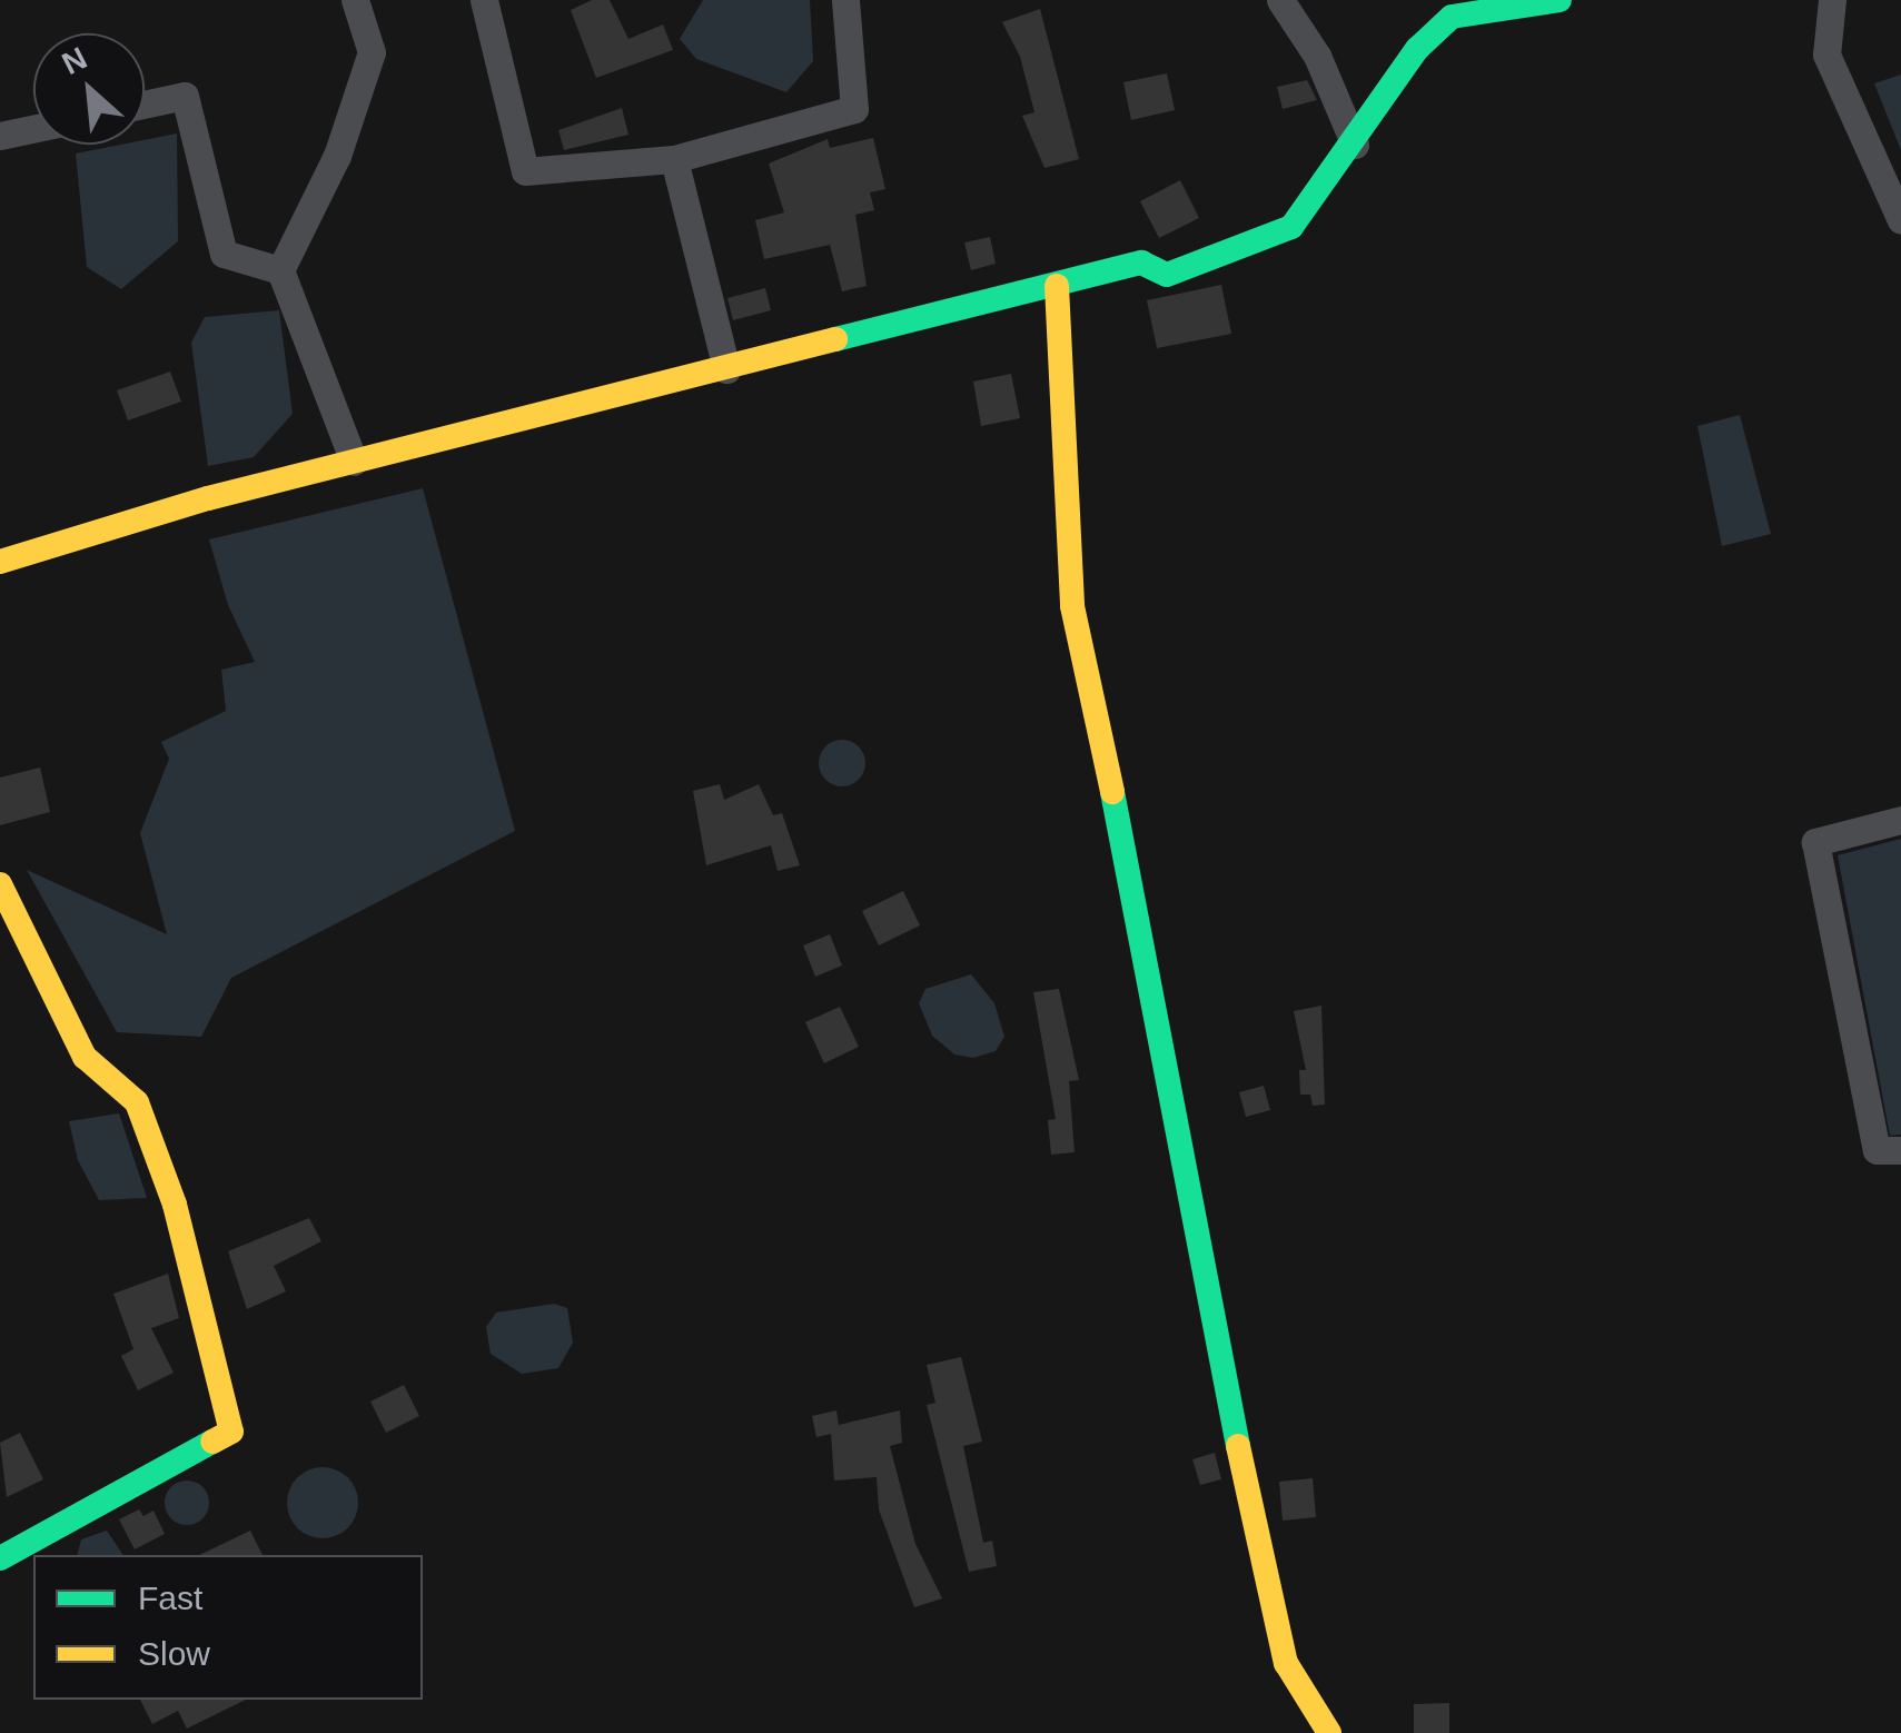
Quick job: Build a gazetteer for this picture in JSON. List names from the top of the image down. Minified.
{"legend":["Fast","Slow"],"north":"top left"}
